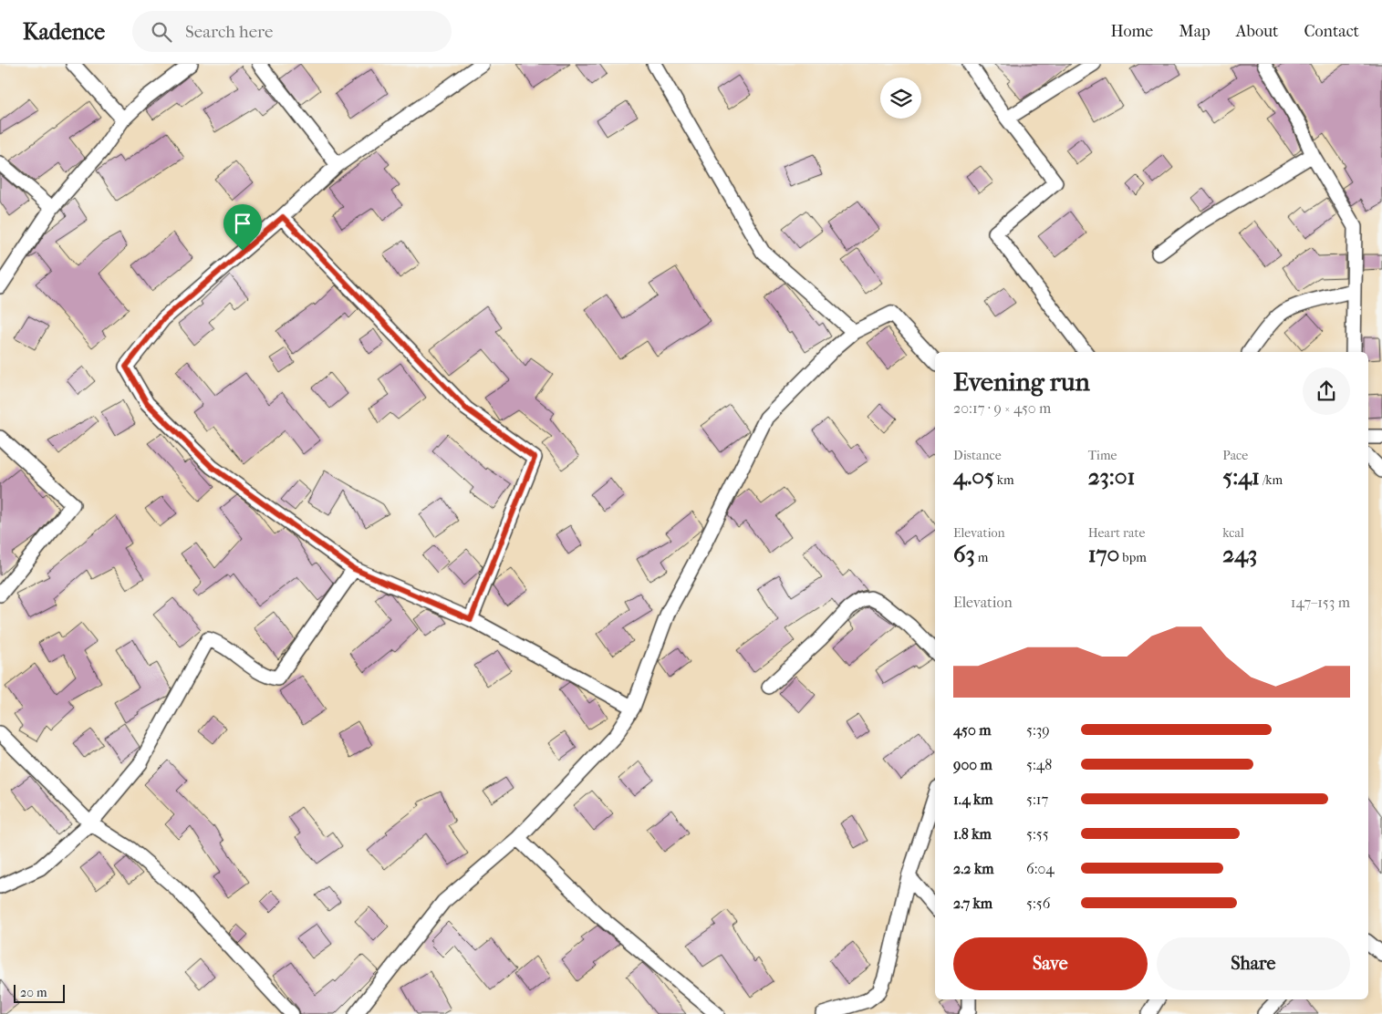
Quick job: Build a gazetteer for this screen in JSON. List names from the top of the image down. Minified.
{"scale_bar":"20 m","page":{"header":"Kadence","search":"Search here","nav":["Home","Map","About","Contact"],"heading":["Evening run","20:17 · 9 × 450 m"],"stats":[["Distance","4.05 km"],["Time","23:01"],["Pace","5:41 /km"],["Elevation","63 m"],["Heart rate","170 bpm"],["kcal","243"]],"chart":["Elevation","147–153 m"],"list":[{"name":"450 m","note":"5:39"},{"name":"900 m","note":"5:48"},{"name":"1.4 km","note":"5:17"},{"name":"1.8 km","note":"5:55"},{"name":"2.2 km","note":"6:04"},{"name":"2.7 km","note":"5:56"}],"buttons":["Save","Share"],"scale":"20 m"}}
